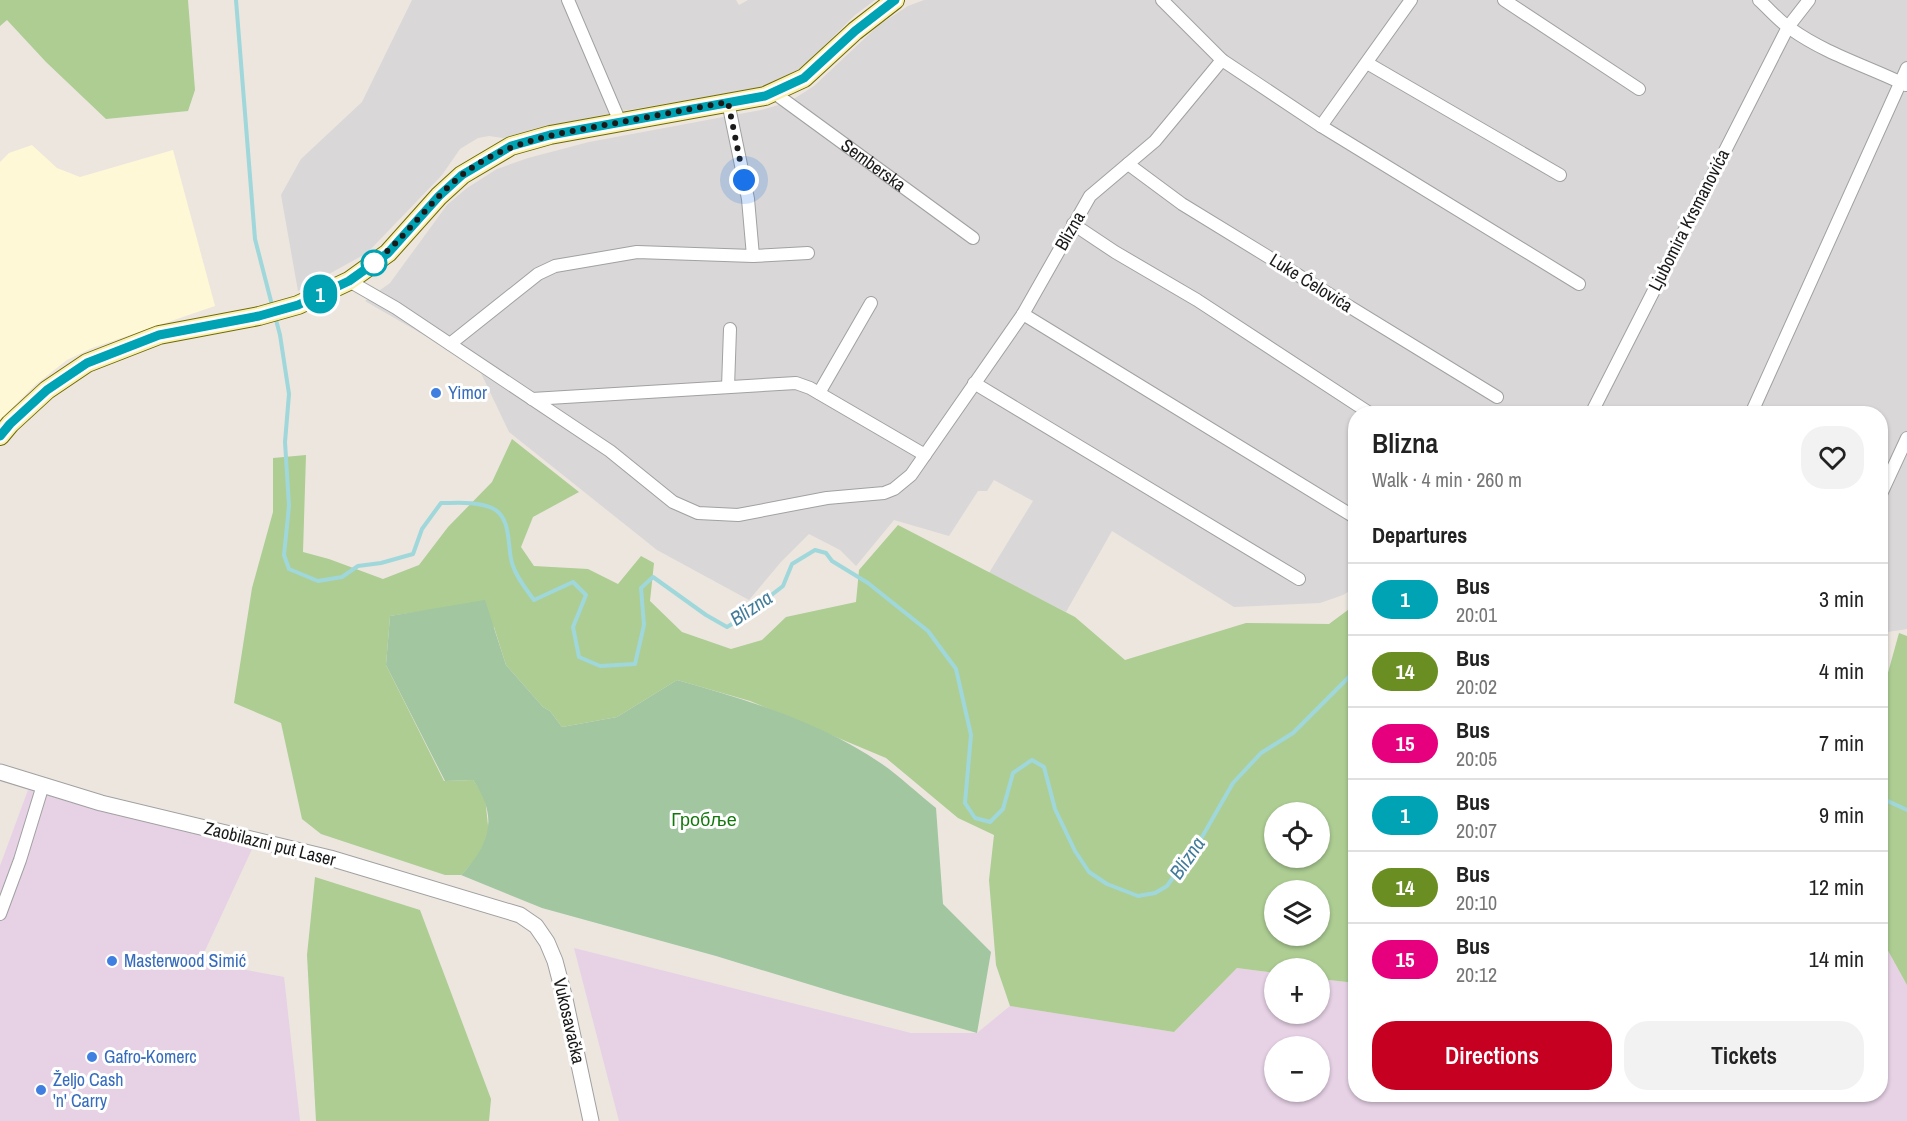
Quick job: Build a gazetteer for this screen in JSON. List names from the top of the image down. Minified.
{"streets":{"street":["Semberska","Ljubomira Krsmanovića","Blizna","Luke Ćelovića","Zaobilazni put Laser","Vukosavačka"]},"crossings":[["Blizna","Luke Ćelovića"],["Zaobilazni put Laser","Vukosavačka"]],"water":["Blizna"],"parks":["Гробље"],"places":["Yimor","Masterwood Simić","Gafro-Komerc","Željo Cash 'n' Carry"],"lines":["bus line 1"],"page":{"on_map":"1","heading":[["Blizna","Walk · 4 min · 260 m"],"Departures"],"list":[{"mark":"1","name":"Bus","note":"20:01","value":"3 min"},{"mark":"14","name":"Bus","note":"20:02","value":"4 min"},{"mark":"15","name":"Bus","note":"20:05","value":"7 min"},{"mark":"1","name":"Bus","note":"20:07","value":"9 min"},{"mark":"14","name":"Bus","note":"20:10","value":"12 min"},{"mark":"15","name":"Bus","note":"20:12","value":"14 min"}],"map_buttons":["+","−"],"buttons":["Directions","Tickets"]}}
